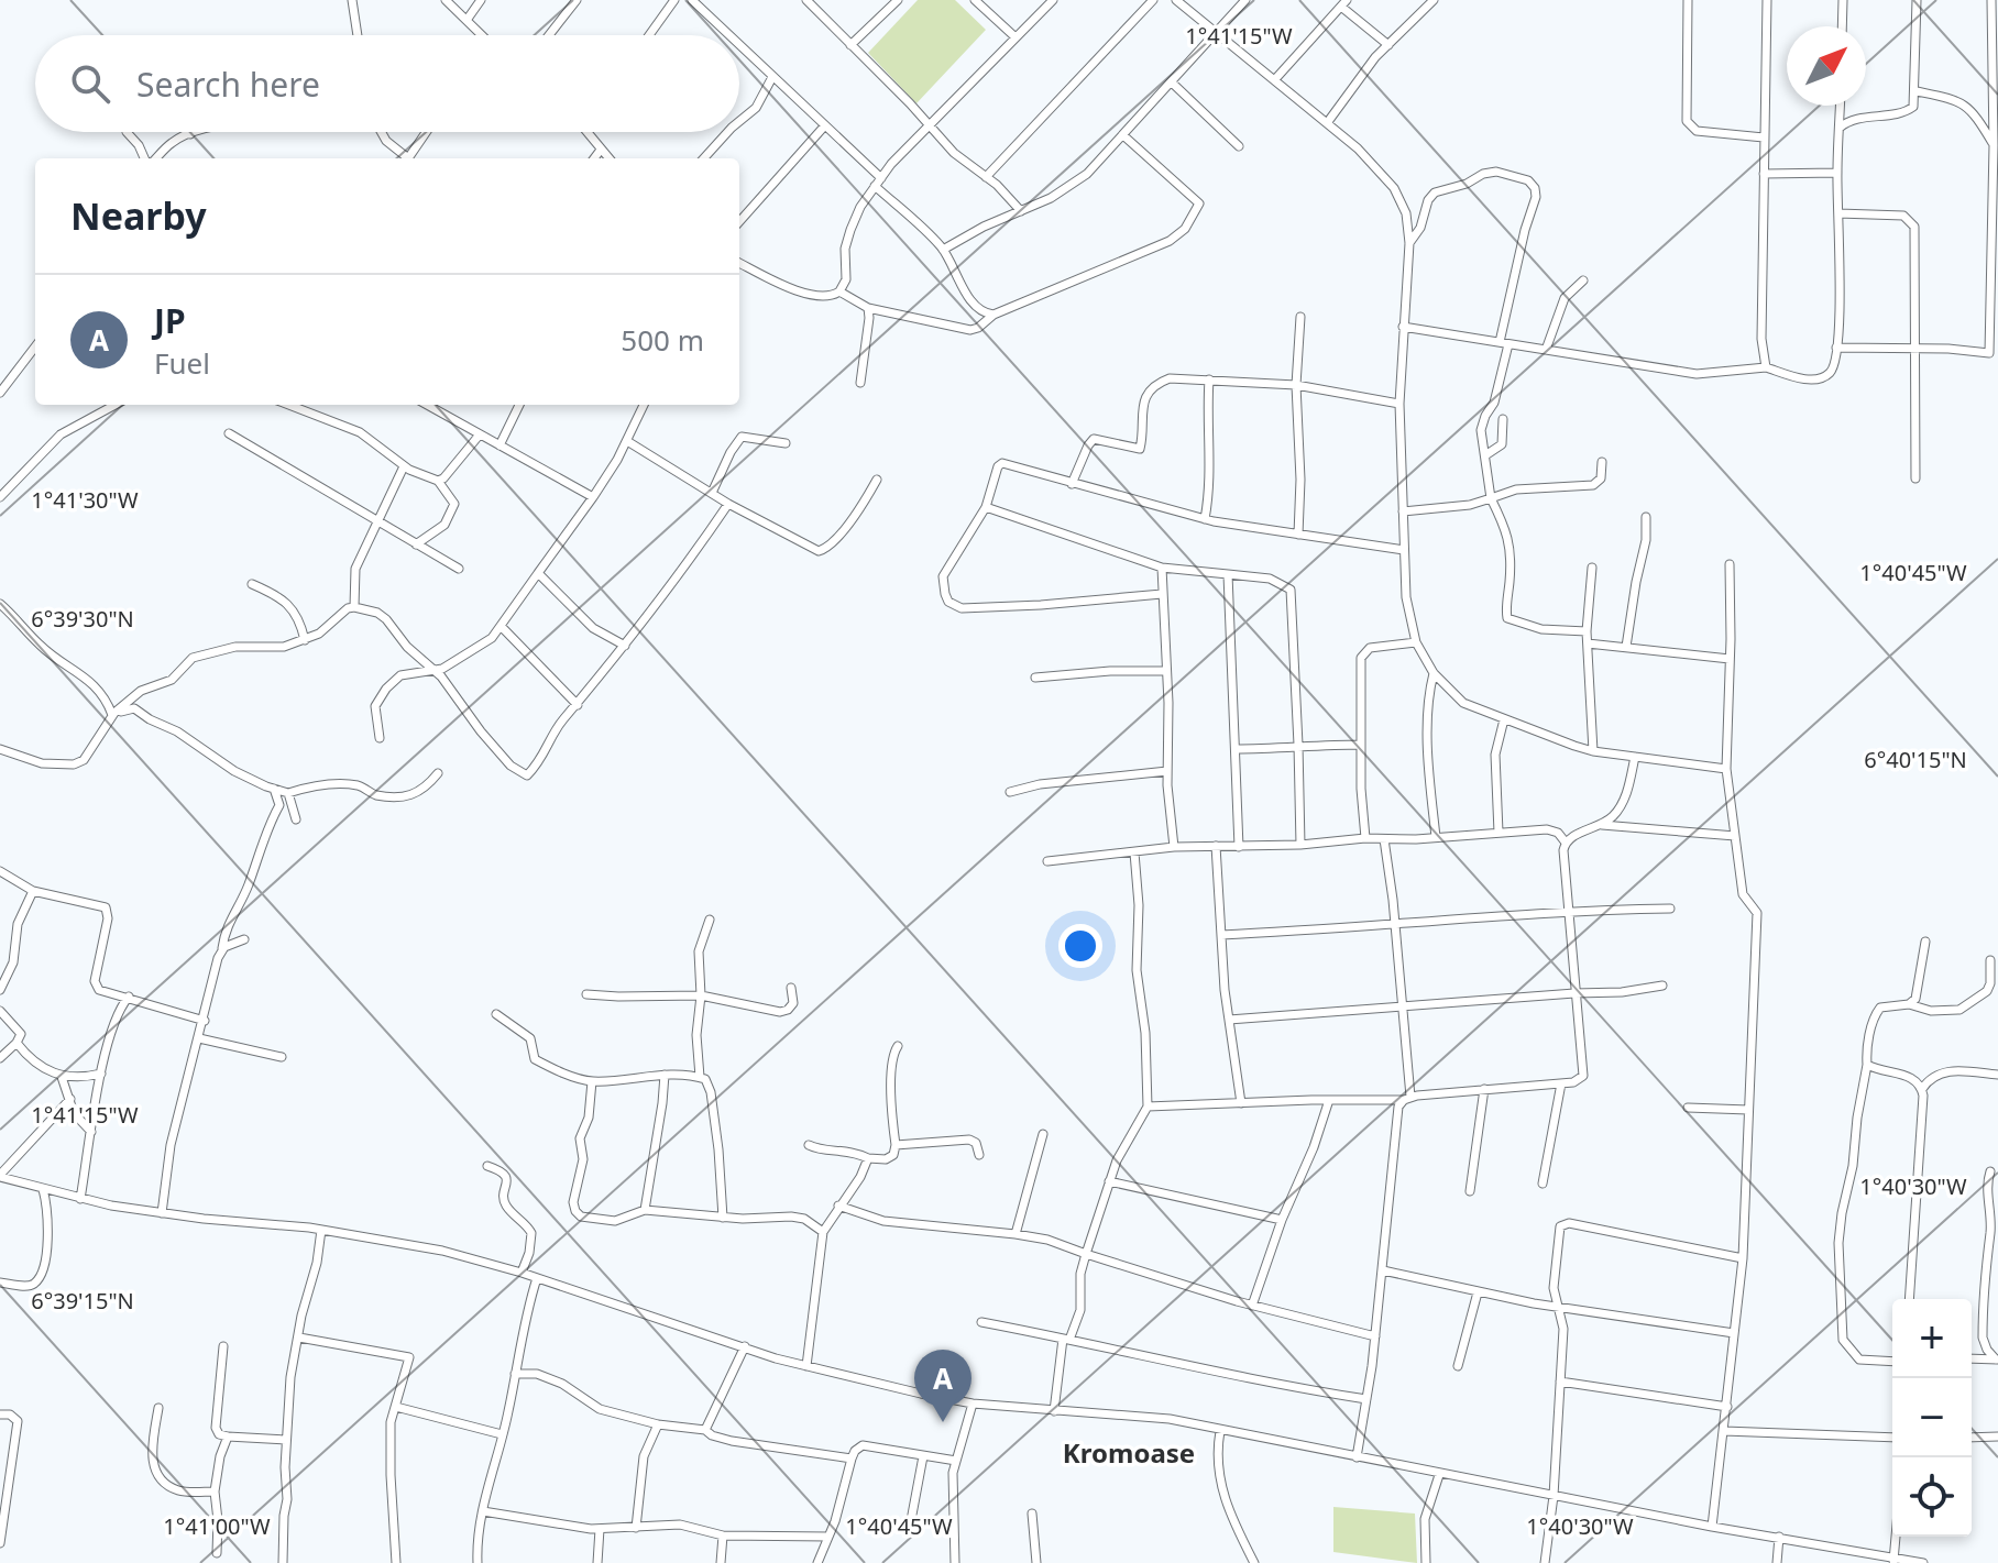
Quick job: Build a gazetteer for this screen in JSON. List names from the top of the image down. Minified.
{"districts":["Kromoase"],"north":"top right","page":{"search":"Search here","heading":"Nearby","list":[{"mark":"A","name":"JP","note":"Fuel","value":"500 m"}],"map_buttons":["+","−"],"pins":"A"},"coordinates":["1°41'15\"W","1°41'30\"W","1°40'45\"W","6°39'30\"N","6°40'15\"N","1°40'30\"W","6°39'15\"N","1°41'00\"W"]}
